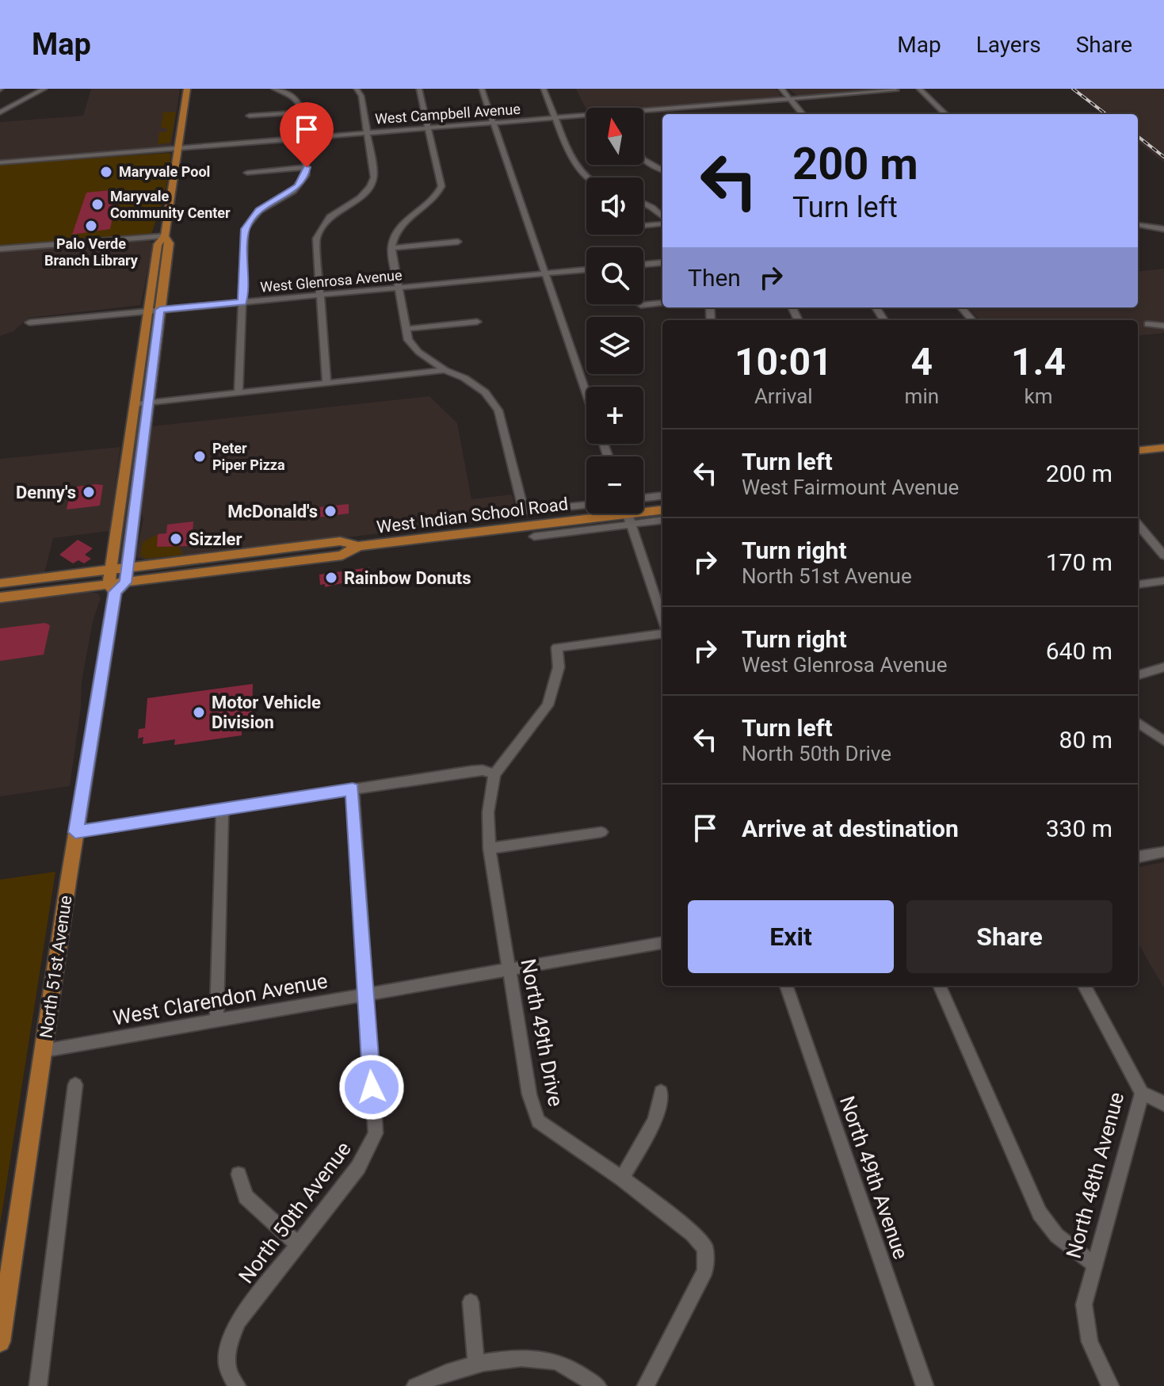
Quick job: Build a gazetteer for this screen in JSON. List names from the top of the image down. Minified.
{"streets":{"main road":["West Indian School Road","North 51st Avenue"],"street":["West Campbell Avenue","West Glenrosa Avenue","West Clarendon Avenue","North 49th Drive","North 48th Avenue","North 49th Avenue","North 50th Avenue"]},"crossings":[["West Campbell Avenue","North 51st Avenue"],["West Glenrosa Avenue","North 51st Avenue"],["West Indian School Road","North 51st Avenue"],["North 51st Avenue","West Clarendon Avenue"],["West Clarendon Avenue","North 49th Drive"],["West Clarendon Avenue","North 50th Avenue"]],"places":["Maryvale Pool","Maryvale Community Center","Palo Verde Branch Library","Peter Piper Pizza","Denny's","McDonald's","Sizzler","Rainbow Donuts","Motor Vehicle Division"],"north":"top","page":{"header":"Map","nav":["Map","Layers","Share"],"map_buttons":["+","−"],"turn":["200 m","Turn left"],"then":"Then","eta":["10:01","Arrival","4","min","1.4","km"],"list":[{"name":"Turn left","note":"West Fairmount Avenue","value":"200 m"},{"name":"Turn right","note":"North 51st Avenue","value":"170 m"},{"name":"Turn right","note":"West Glenrosa Avenue","value":"640 m"},{"name":"Turn left","note":"North 50th Drive","value":"80 m"},{"name":"Arrive at destination","value":"330 m"}],"buttons":["Exit","Share"]}}
